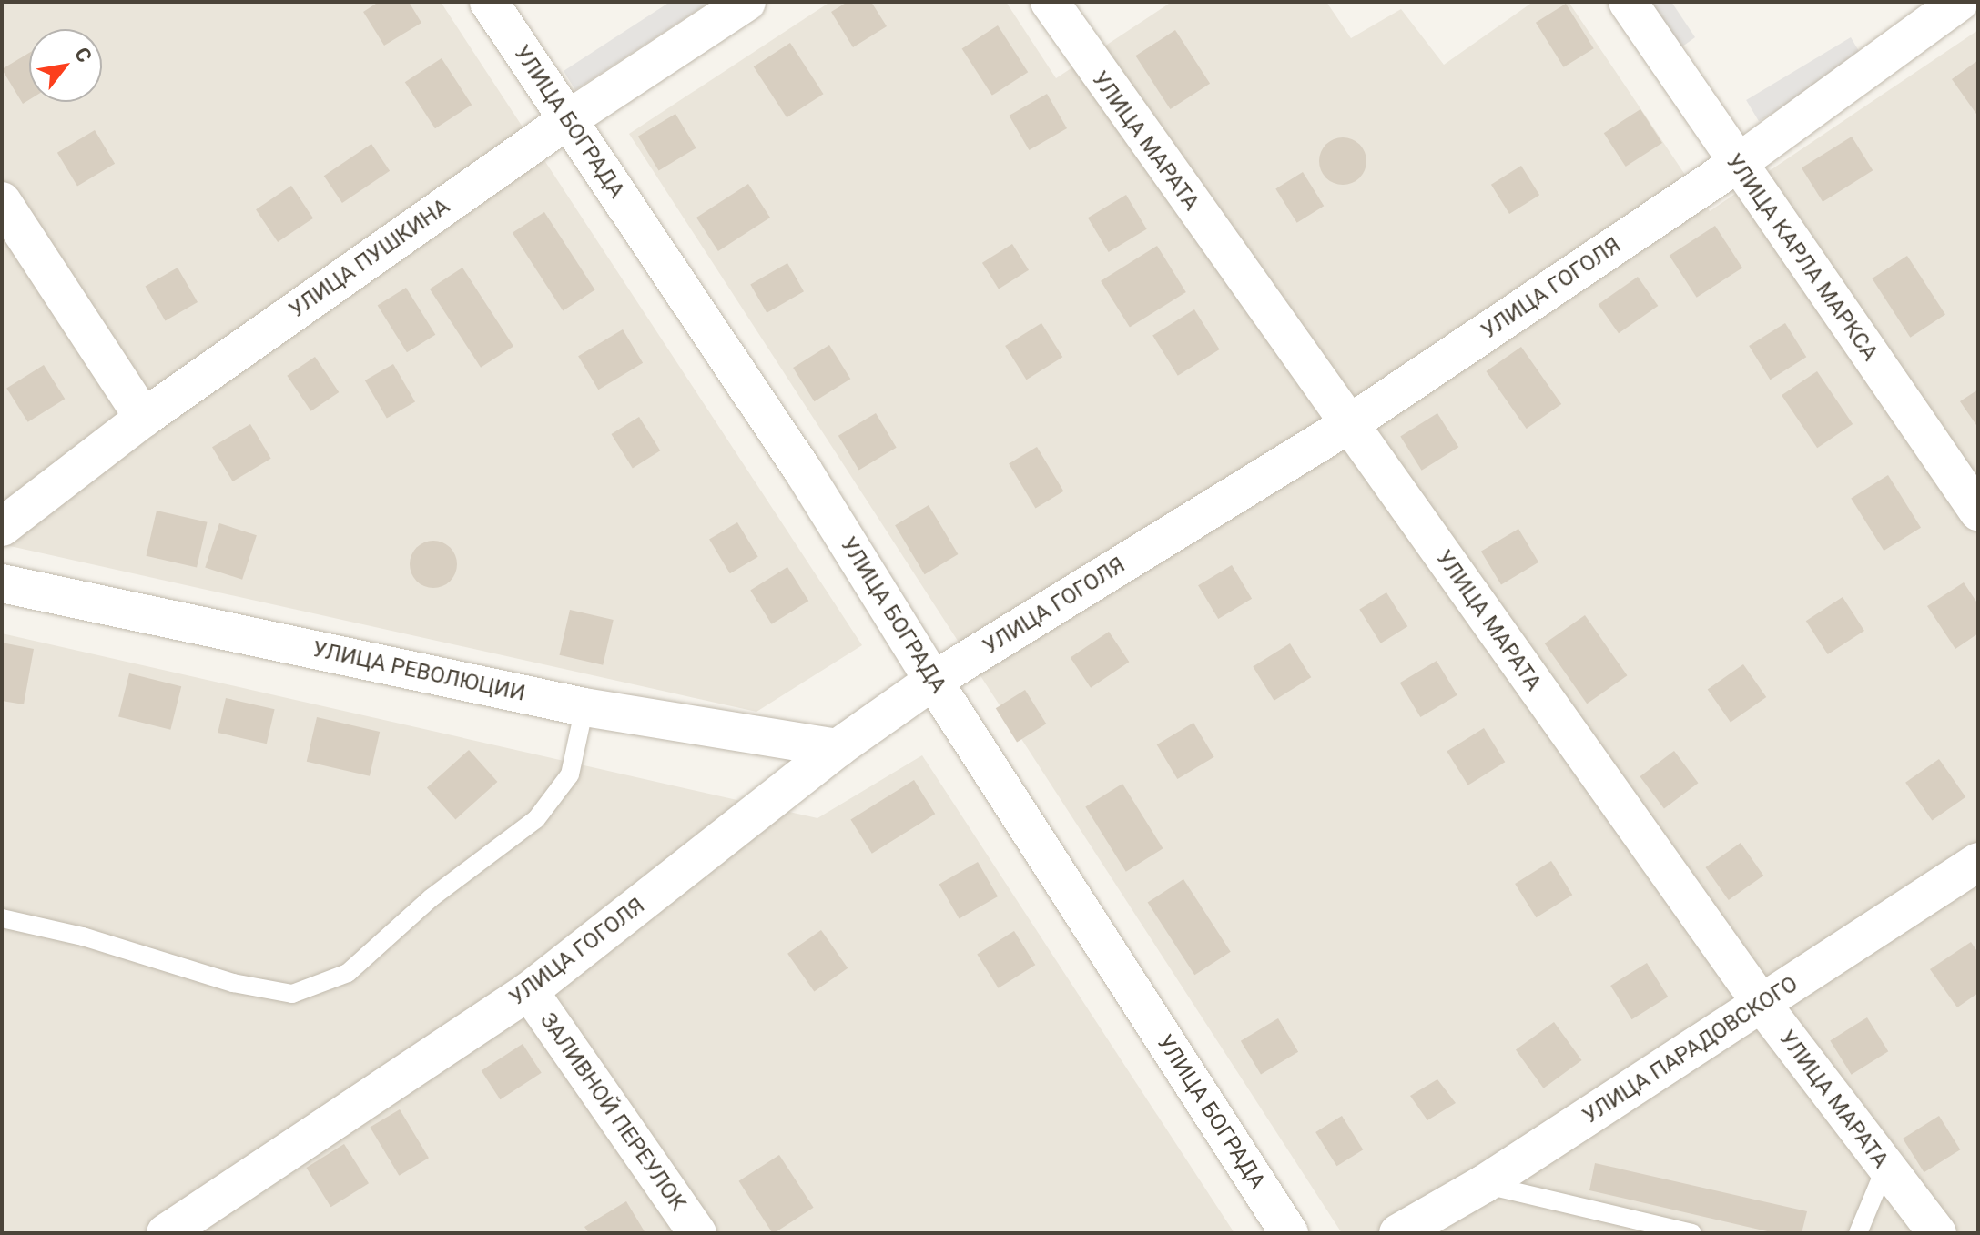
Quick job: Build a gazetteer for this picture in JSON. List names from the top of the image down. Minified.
{"streets":{"street":["УЛИЦА БОГРАДА","УЛИЦА МАРАТА","УЛИЦА КАРЛА МАРКСА","УЛИЦА ПУШКИНА","УЛИЦА ГОГОЛЯ","УЛИЦА РЕВОЛЮЦИИ","УЛИЦА ПАРАДОВСКОГО","ЗАЛИВНОЙ ПЕРЕУЛОК"]},"crossings":[["УЛИЦА БОГРАДА","УЛИЦА ПУШКИНА"],["УЛИЦА БОГРАДА","УЛИЦА ГОГОЛЯ"],["УЛИЦА МАРАТА","УЛИЦА ГОГОЛЯ"],["УЛИЦА МАРАТА","УЛИЦА ПАРАДОВСКОГО"],["УЛИЦА КАРЛА МАРКСА","УЛИЦА ГОГОЛЯ"],["УЛИЦА ГОГОЛЯ","УЛИЦА РЕВОЛЮЦИИ"],["УЛИЦА ГОГОЛЯ","ЗАЛИВНОЙ ПЕРЕУЛОК"]],"north":"top right"}
